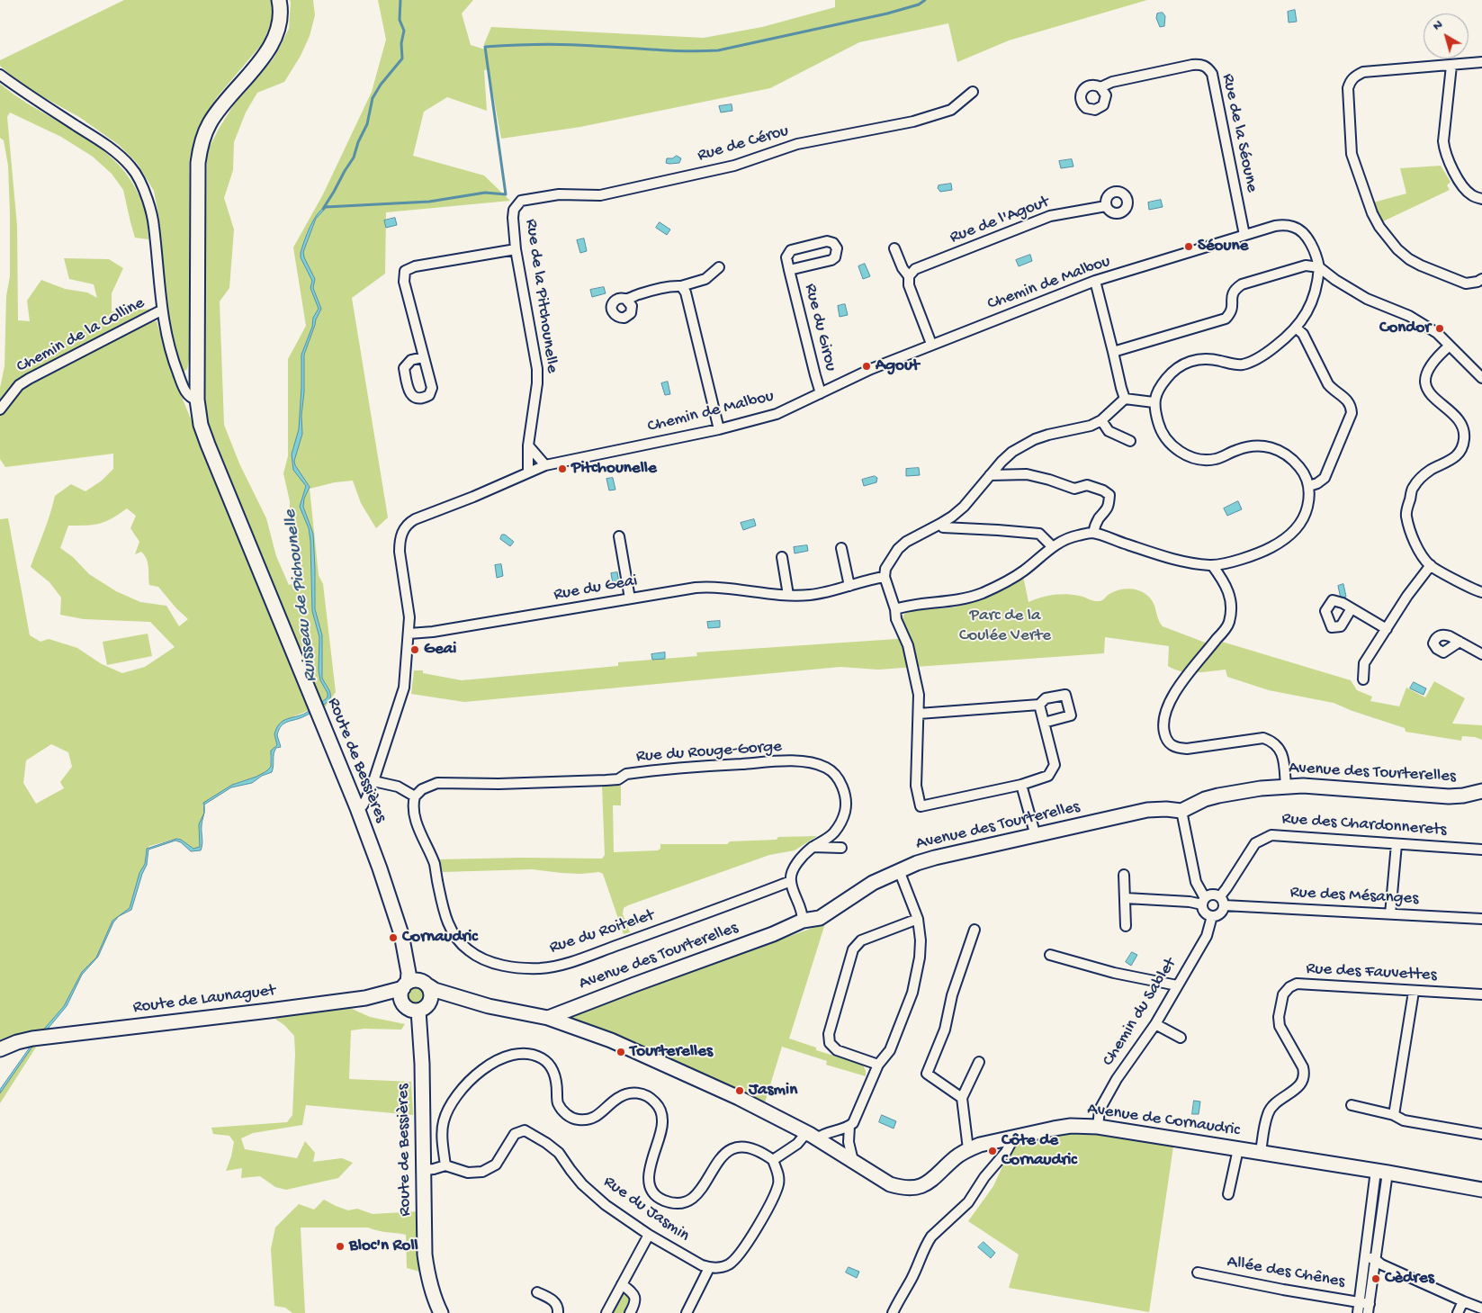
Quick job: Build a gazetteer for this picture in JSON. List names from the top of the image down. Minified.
{"streets":{"street":["Rue de la Séoune","Rue de Cérou","Rue de l'Agout","Chemin de Malbou","Rue de la Pitchounelle","Rue du Girou","Chemin de la Colline","Rue du Geai","Rue du Rouge-Gorge","Route de Bessières","Avenue des Tourterelles","Rue des Chardonnerets","Rue des Mésanges","Rue du Roitelet","Rue des Fauvettes","Route de Launaguet","Chemin du Sablet","Avenue de Cornaudric","Rue du Jasmin","Allée des Chênes"]},"crossings":[["Rue de la Séoune","Chemin de Malbou"],["Rue de Cérou","Rue de la Pitchounelle"],["Chemin de Malbou","Rue de la Pitchounelle"],["Chemin de Malbou","Rue du Girou"],["Chemin de Malbou","Rue du Geai"],["Chemin de Malbou","Route de Bessières"],["Rue du Rouge-Gorge","Rue du Roitelet"],["Route de Bessières","Route de Launaguet"],["Route de Bessières","Avenue de Cornaudric"],["Avenue des Tourterelles","Avenue de Cornaudric"],["Rue des Chardonnerets","Rue des Mésanges"],["Rue des Chardonnerets","Chemin du Sablet"],["Rue des Mésanges","Chemin du Sablet"],["Rue des Fauvettes","Avenue de Cornaudric"],["Route de Launaguet","Avenue de Cornaudric"],["Chemin du Sablet","Avenue de Cornaudric"]],"water":["Ruisseau de Pichounelle"],"parks":["Parc de la Coulée Verte"],"places":["Séoune","Condor","Agout","Pitchounelle","Geai","Cornaudric","Tourterelles","Jasmin","Côte de Cornaudric","Bloc'n Roll","Cèdres"],"north":"top left"}
